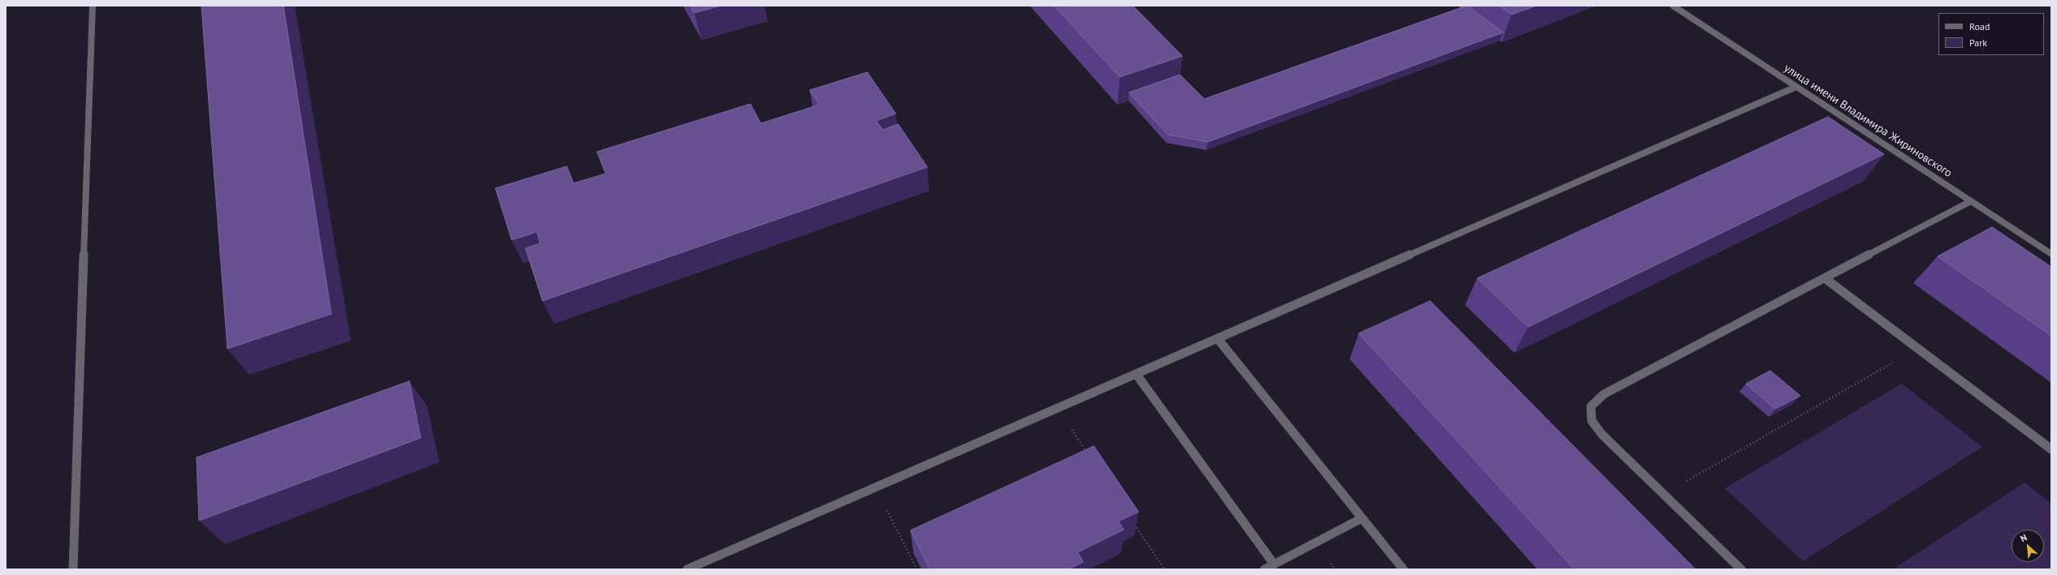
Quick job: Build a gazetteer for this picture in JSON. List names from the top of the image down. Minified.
{"streets":{"street":["улица имени Владимира Жириновского"]},"legend":["Road","Park"],"north":"top left"}
